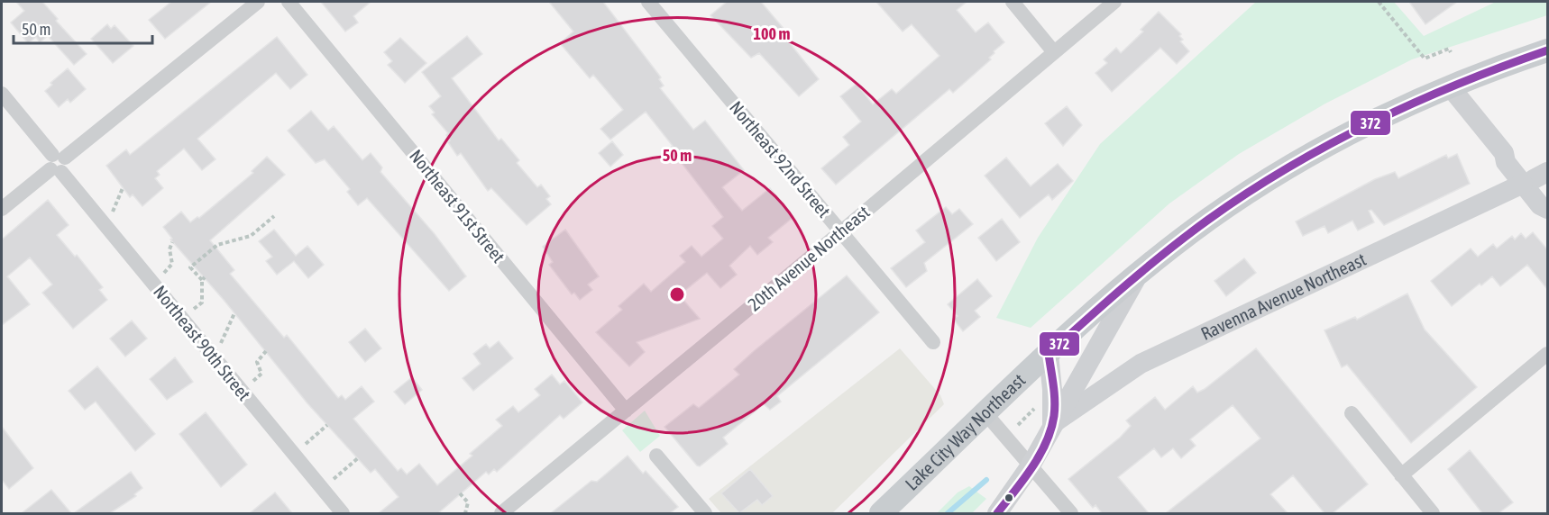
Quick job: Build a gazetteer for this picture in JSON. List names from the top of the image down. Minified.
{"streets":{"main road":["Ravenna Avenue Northeast","Lake City Way Northeast"],"street":["Northeast 92nd Street","Northeast 91st Street","20th Avenue Northeast","Northeast 90th Street"]},"crossings":[["Northeast 92nd Street","20th Avenue Northeast"],["Northeast 91st Street","20th Avenue Northeast"],["Ravenna Avenue Northeast","Lake City Way Northeast"]],"lines":["transit line 372"],"scale_bar":"50 m","rings":["100 m","50 m"]}
